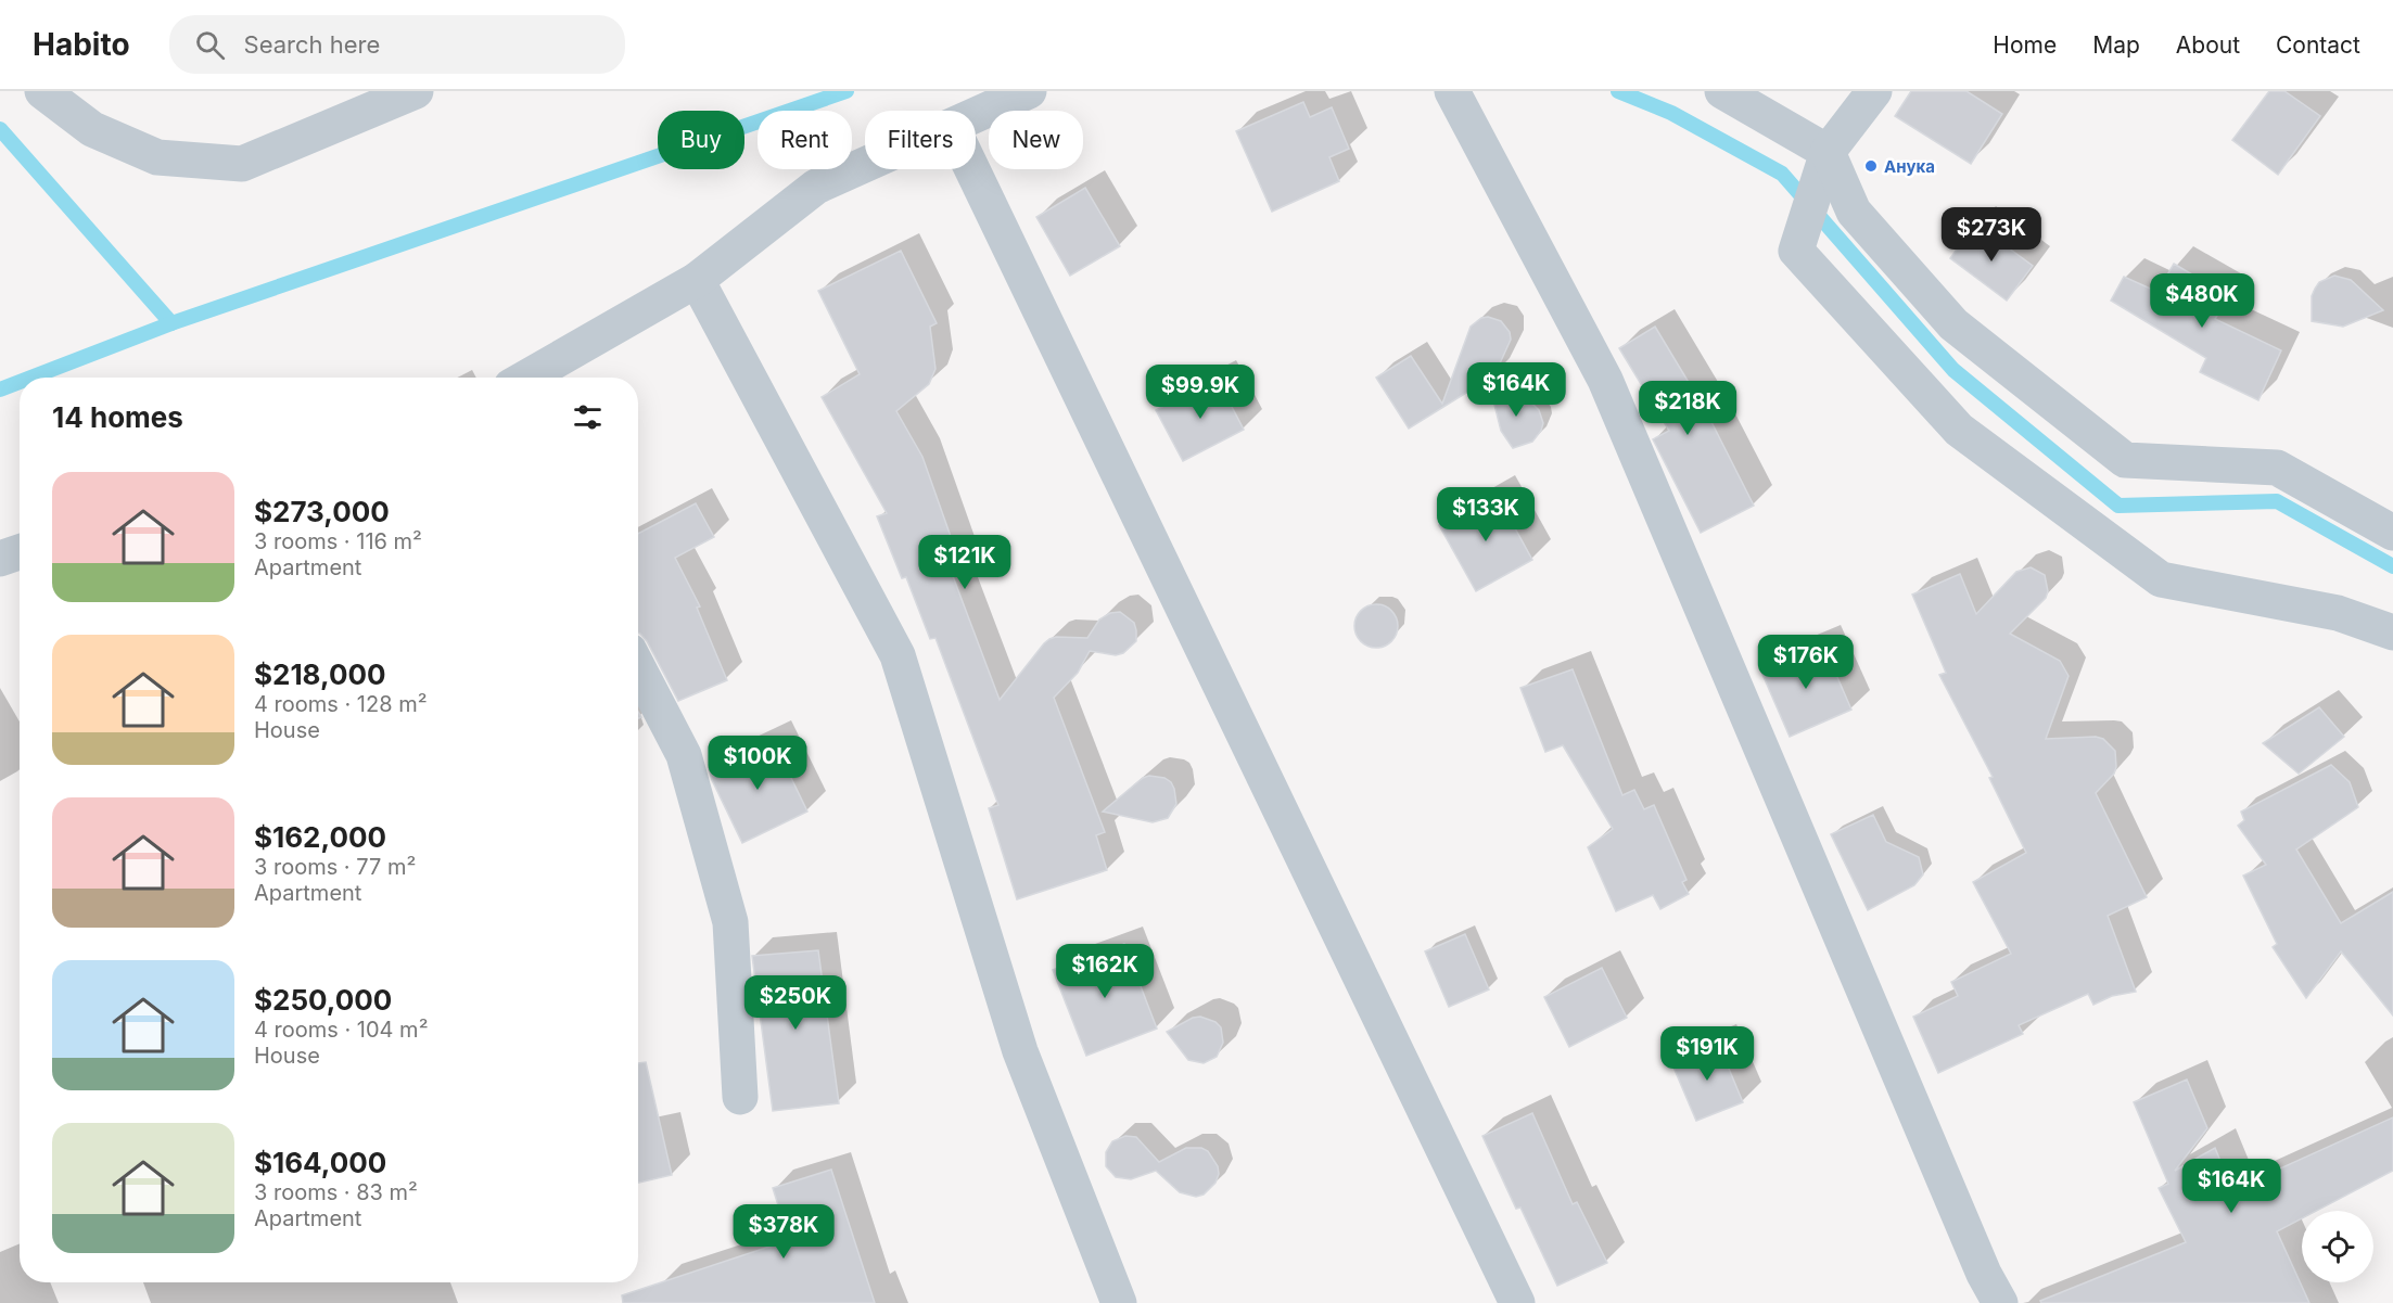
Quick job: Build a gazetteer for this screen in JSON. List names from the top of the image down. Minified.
{"places":["Анука"],"page":{"header":"Habito","search":"Search here","nav":["Home","Map","About","Contact"],"chip":["Buy","Rent","Filters","New"],"price":["$273K","$480K","$164K","$99.9K","$218K","$133K","$121K","$176K","$100K","$162K","$250K","$191K","$164K","$378K"],"heading":"14 homes","list":[{"name":"$273,000","note":"3 rooms · 116 m² · Apartment"},{"name":"$218,000","note":"4 rooms · 128 m² · House"},{"name":"$162,000","note":"3 rooms · 77 m² · Apartment"},{"name":"$250,000","note":"4 rooms · 104 m² · House"},{"name":"$164,000","note":"3 rooms · 83 m² · Apartment"}]}}
